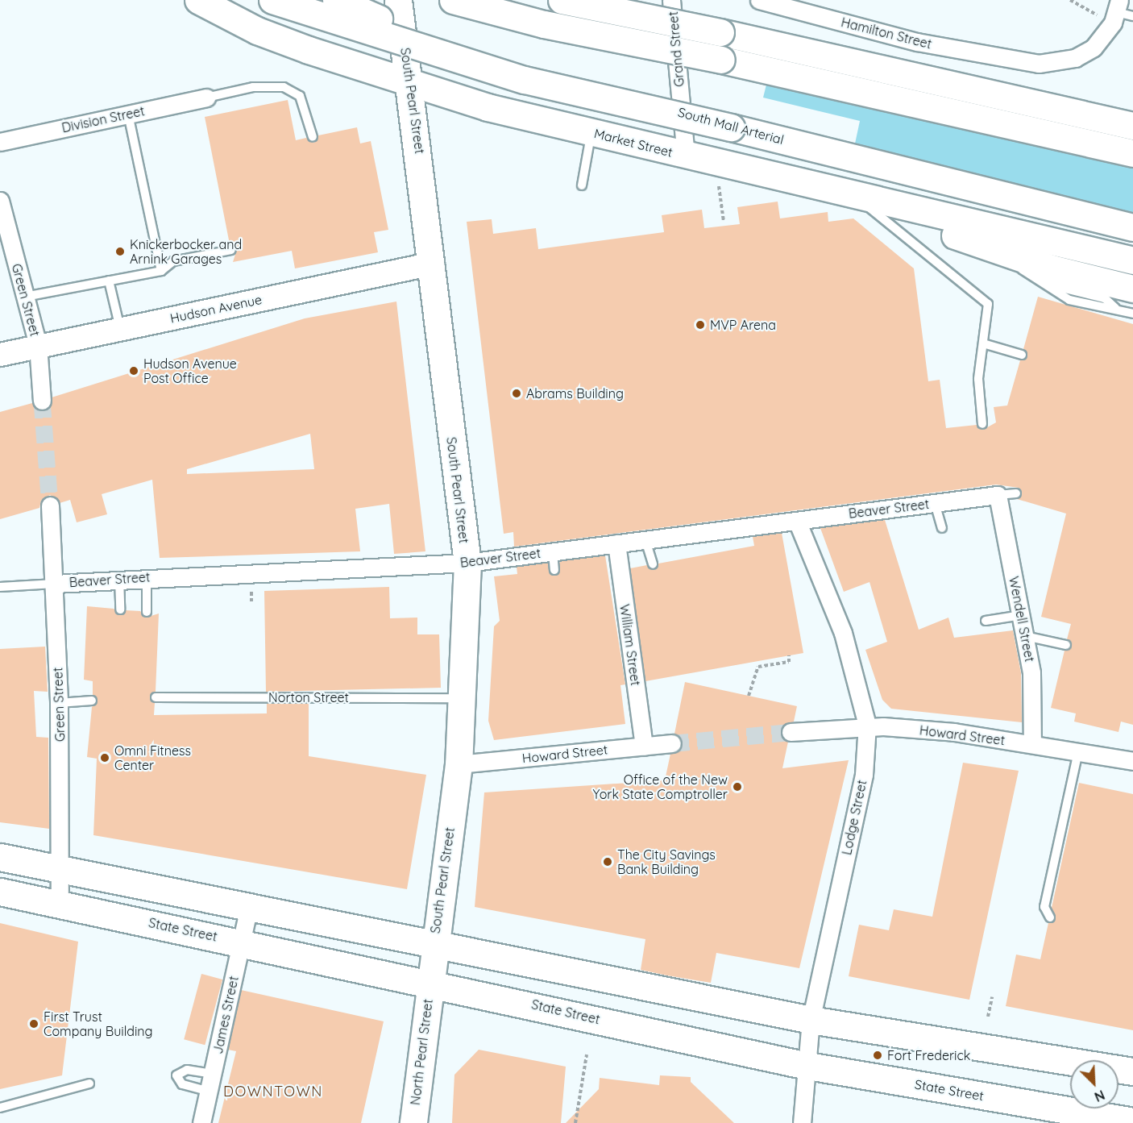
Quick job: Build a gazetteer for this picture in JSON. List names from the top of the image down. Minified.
{"streets":{"main road":["South Pearl Street","South Mall Arterial","Market Street","State Street","North Pearl Street"],"street":["Hamilton Street","Grand Street","Division Street","Green Street","Hudson Avenue","Beaver Street","Wendell Street","William Street","Howard Street","Lodge Street","James Street"],"lane":["Norton Street"]},"crossings":[["Grand Street","Market Street"],["South Pearl Street","Market Street"],["South Pearl Street","Hudson Avenue"],["South Pearl Street","Beaver Street"],["South Pearl Street","Norton Street"],["South Pearl Street","Howard Street"],["South Pearl Street","State Street"],["South Pearl Street","North Pearl Street"],["Green Street","Hudson Avenue"],["Green Street","Beaver Street"],["Green Street","State Street"],["Beaver Street","Wendell Street"],["Beaver Street","William Street"],["Beaver Street","Lodge Street"],["Wendell Street","Howard Street"],["William Street","Howard Street"],["Howard Street","Lodge Street"],["Lodge Street","State Street"],["State Street","James Street"],["State Street","North Pearl Street"]],"districts":["DOWNTOWN"],"places":["Knickerbocker and Arnink Garages","MVP Arena","Hudson Avenue Post Office","Abrams Building","Omni Fitness Center","Office of the New York State Comptroller","The City Savings Bank Building","First Trust Company Building","Fort Frederick"],"north":"bottom right"}
